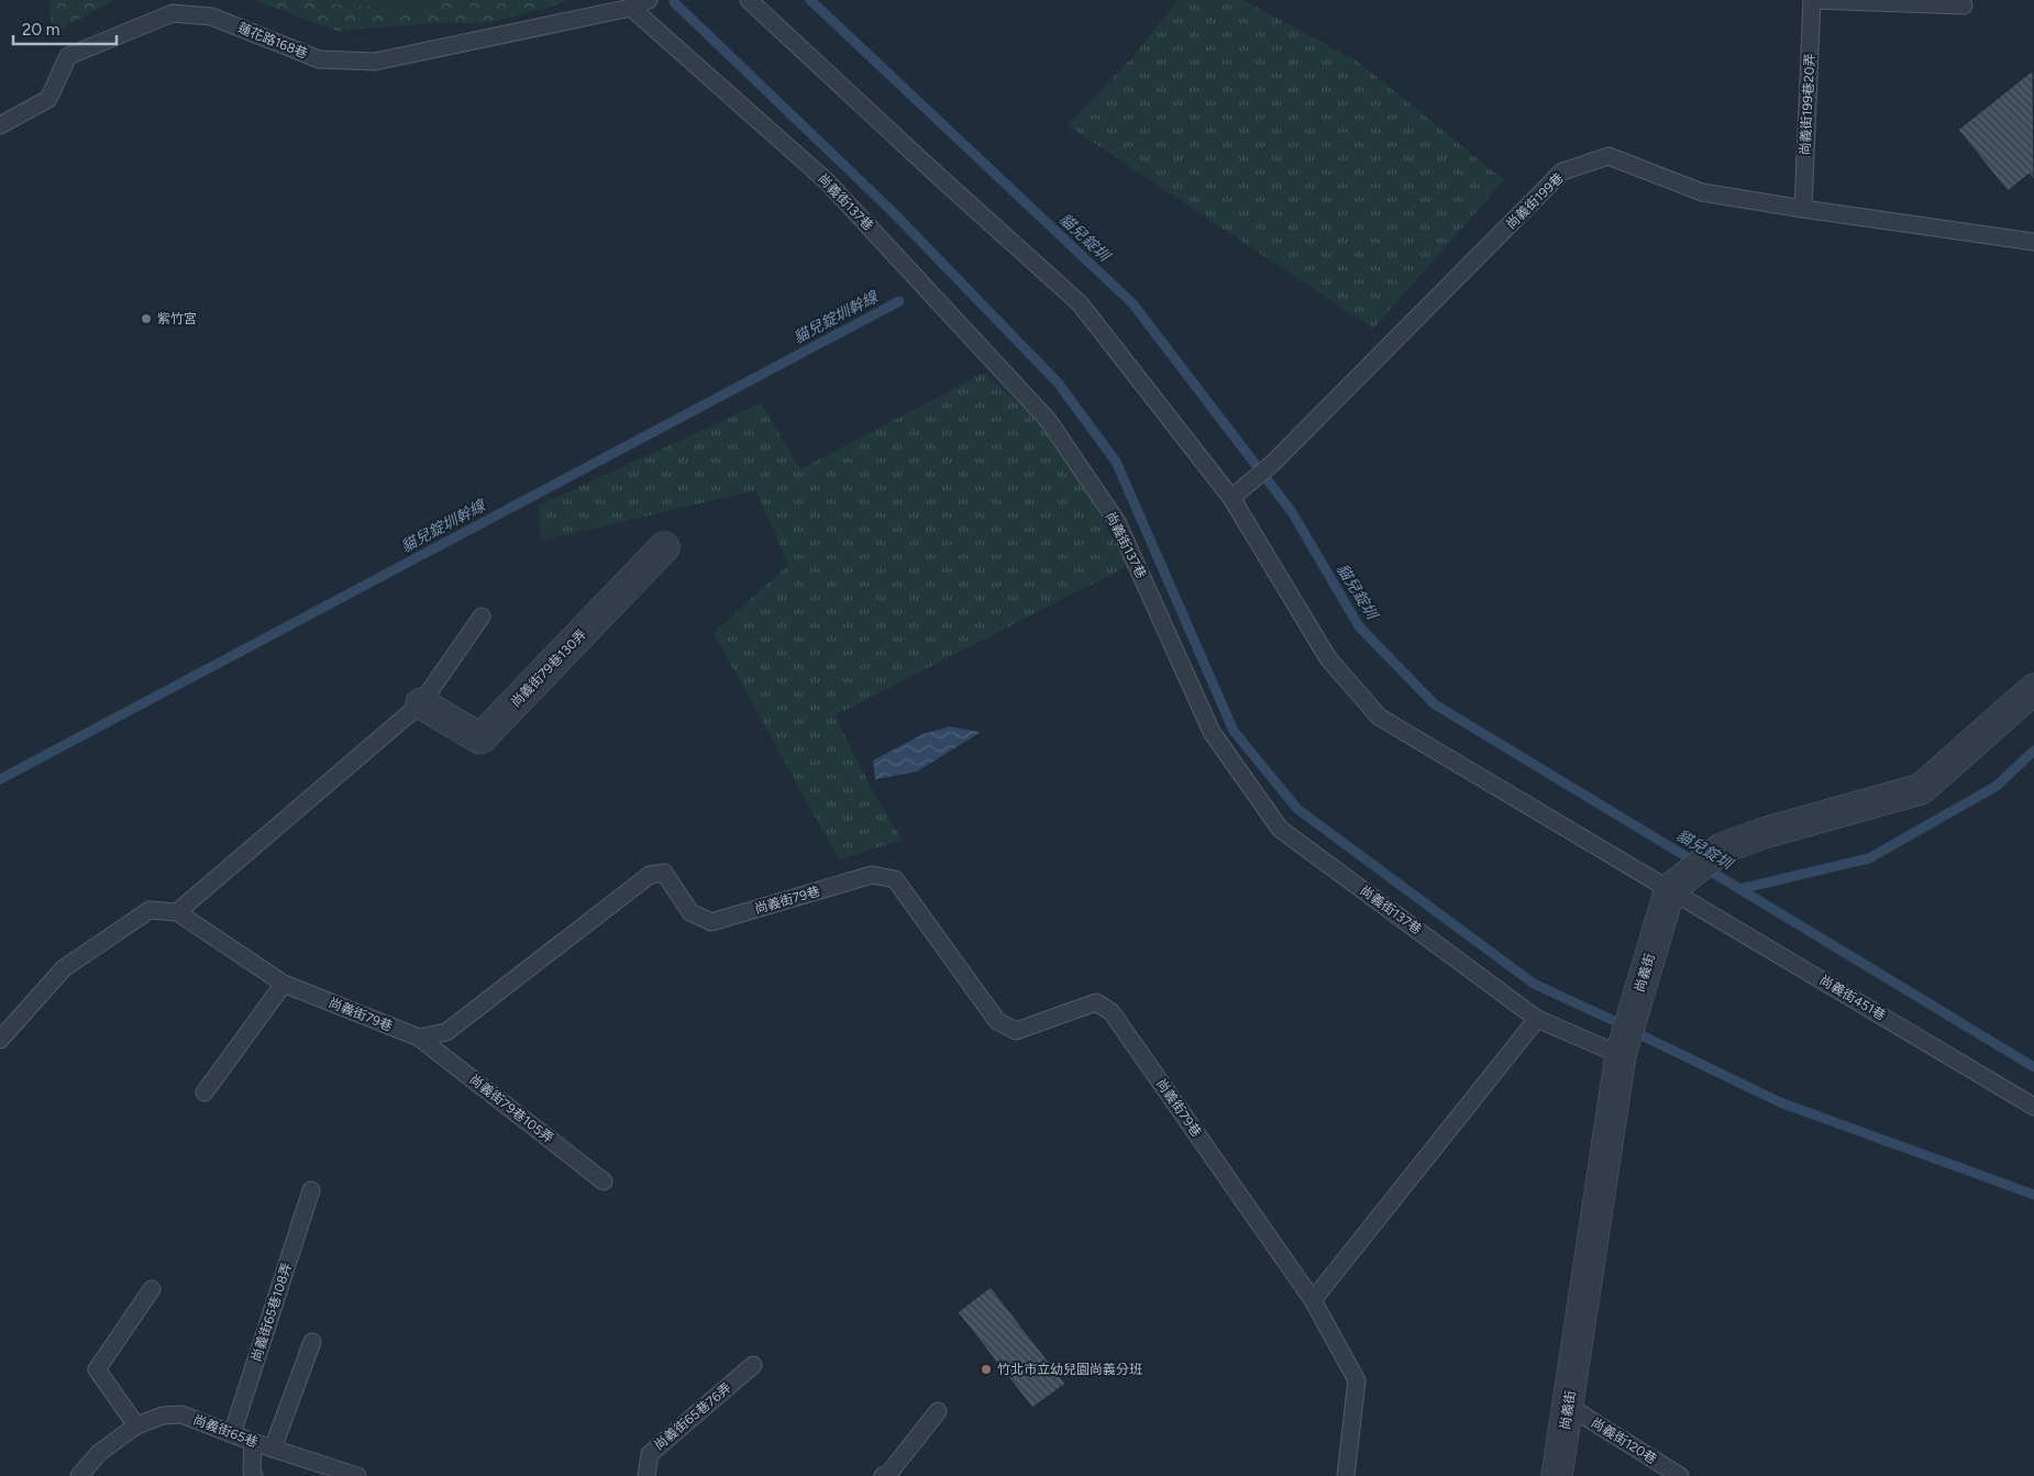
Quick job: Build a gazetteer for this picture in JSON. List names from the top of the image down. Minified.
{"streets":{"street":["尚義街79巷130弄","尚義街"],"lane":["蓮花路168巷","尚義街199巷20弄","尚義街199巷","尚義街137巷","尚義街79巷","尚義街451巷","尚義街79巷105弄","尚義街65巷108弄","尚義街65巷76弄","尚義街65巷","尚義街120巷"]},"crossings":[["蓮花路168巷","尚義街137巷"],["尚義街199巷20弄","尚義街199巷"],["尚義街137巷","尚義街"],["尚義街79巷","尚義街79巷105弄"],["尚義街","尚義街451巷"],["尚義街","尚義街120巷"],["尚義街65巷108弄","尚義街65巷"]],"water":["貓兒錠圳","貓兒錠圳幹線"],"places":["紫竹宮","竹北市立幼兒園尚義分班"],"scale_bar":"20 m"}
